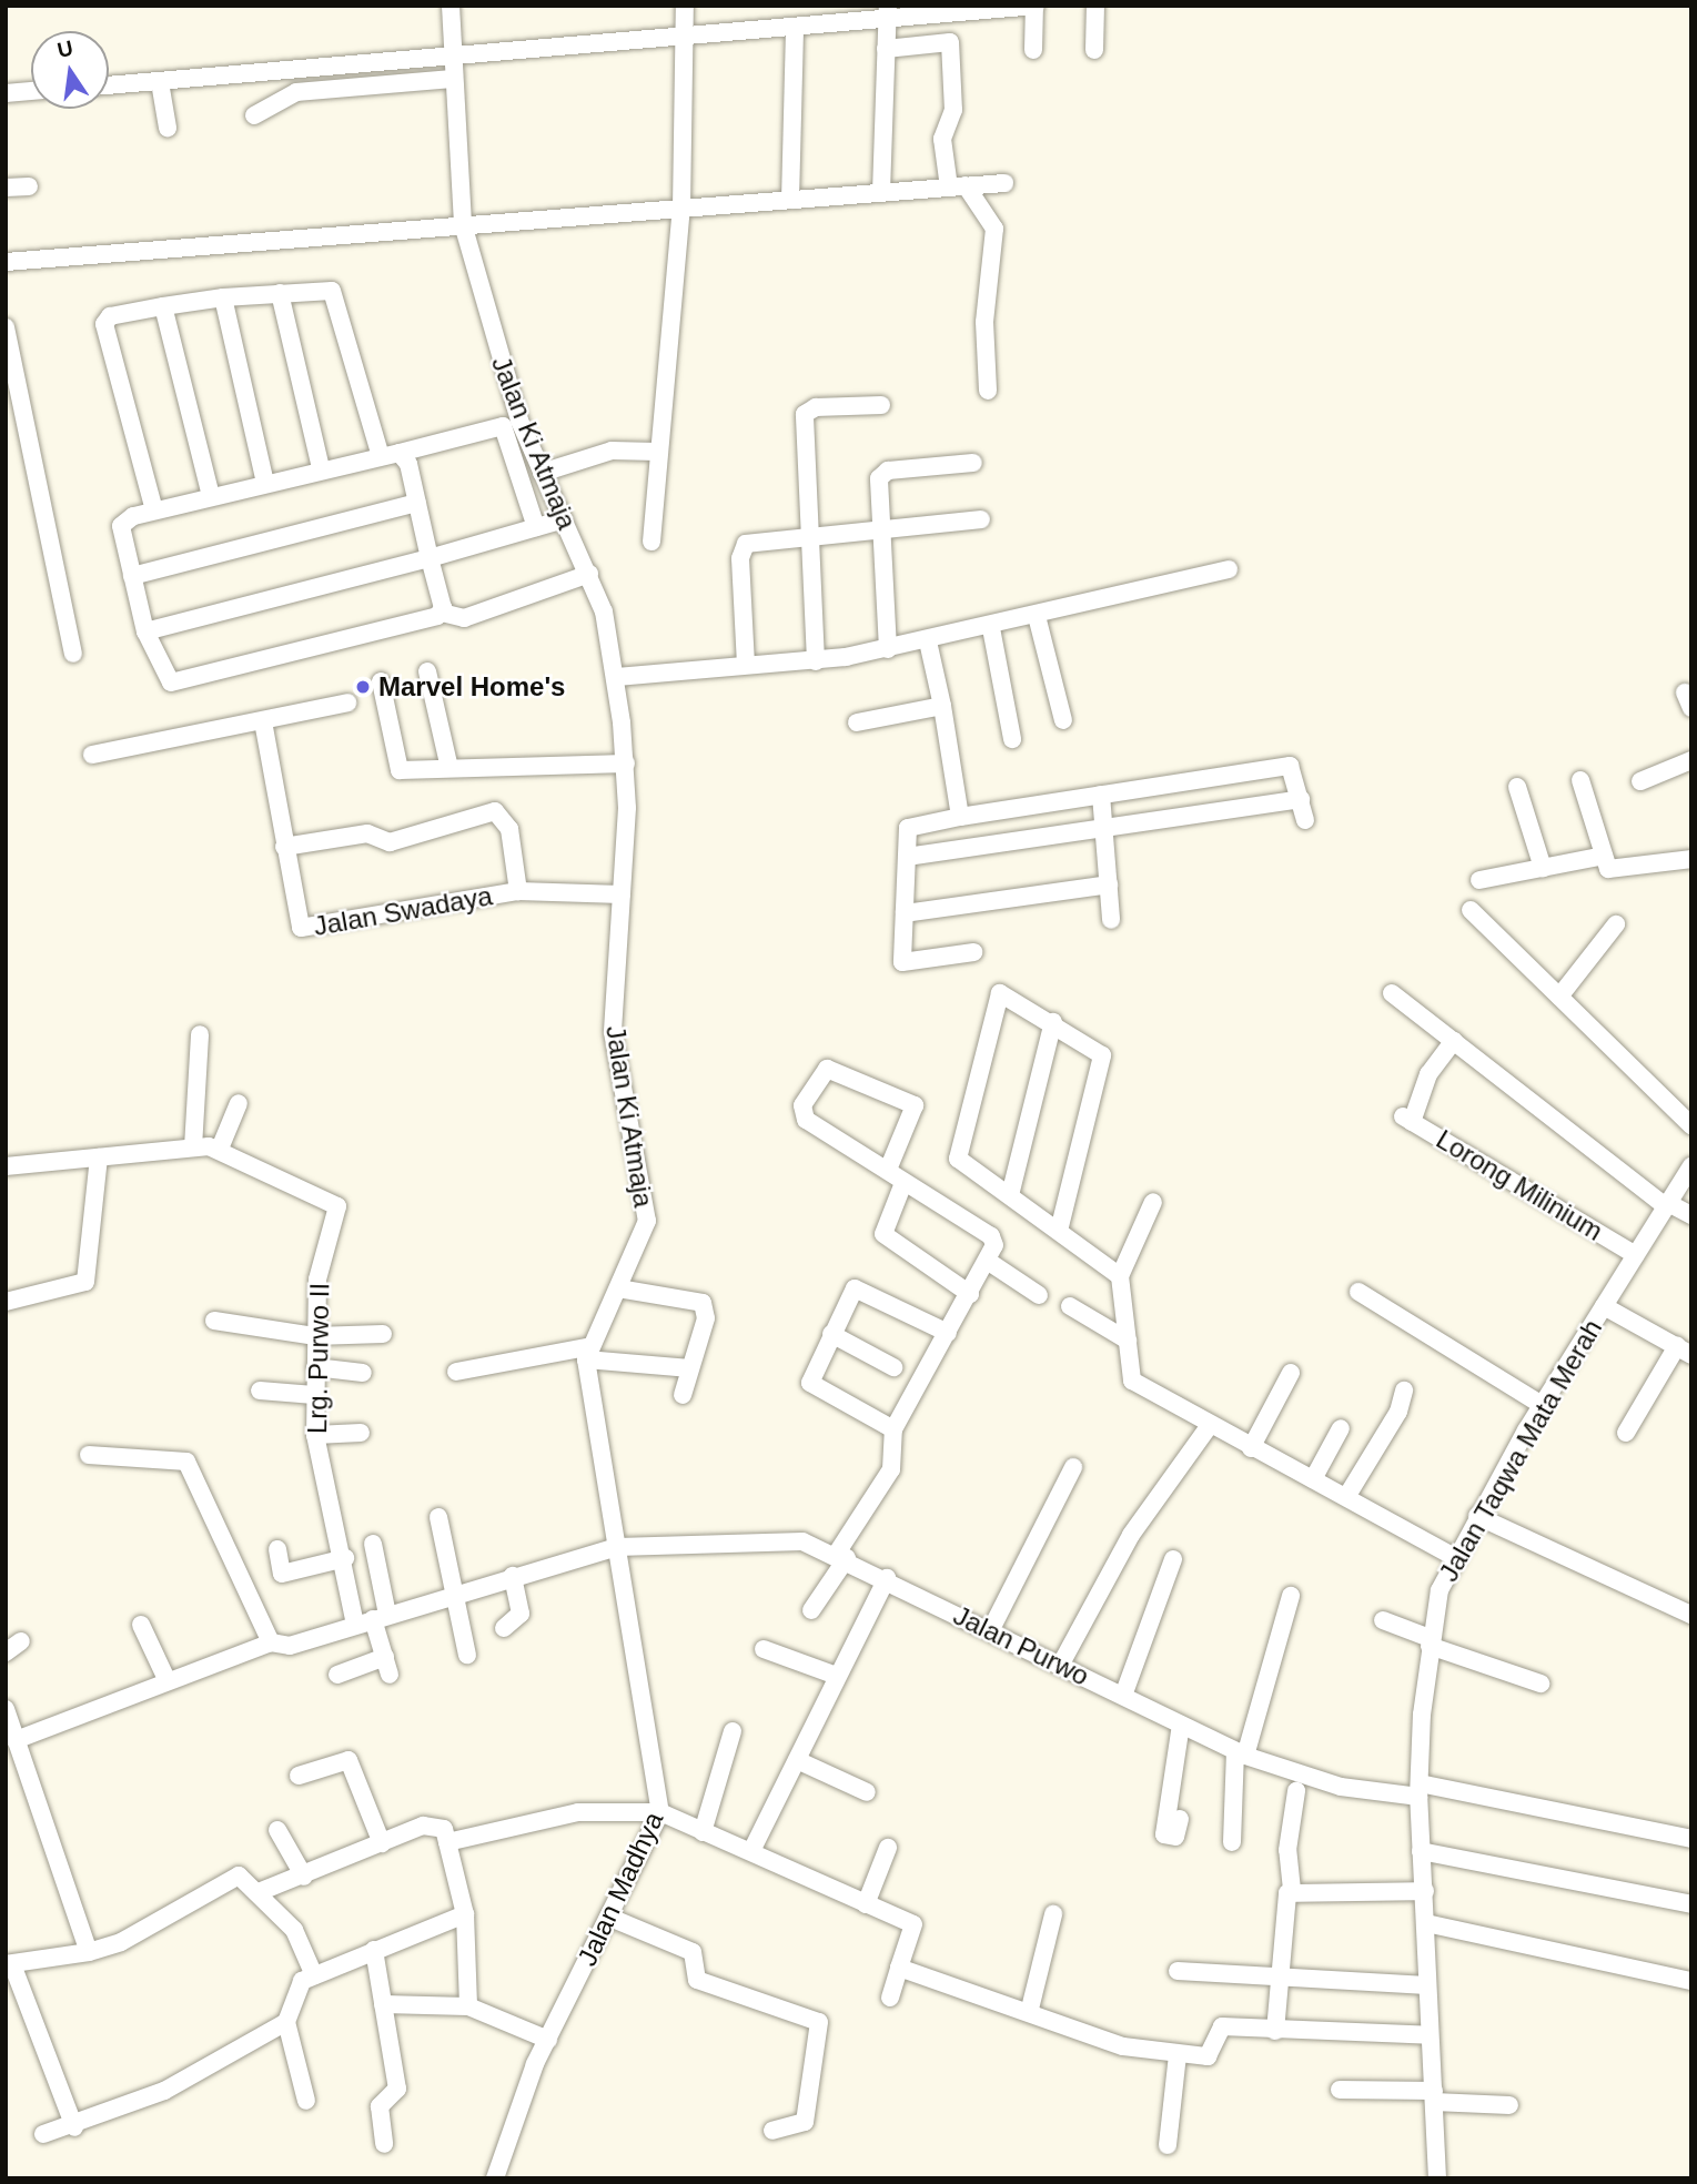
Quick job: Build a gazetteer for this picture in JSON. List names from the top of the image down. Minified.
{"streets":{"street":["Jalan Ki Atmaja","Jalan Swadaya","Lorong Milinium","Lrg. Purwo II","Jalan Taqwa Mata Merah","Jalan Purwo","Jalan Madhya"]},"crossings":[["Jalan Ki Atmaja","Jalan Swadaya"],["Lorong Milinium","Jalan Taqwa Mata Merah"],["Jalan Taqwa Mata Merah","Jalan Purwo"],["Jalan Purwo","Jalan Madhya"]],"places":["Marvel Home's"],"north":"top"}
